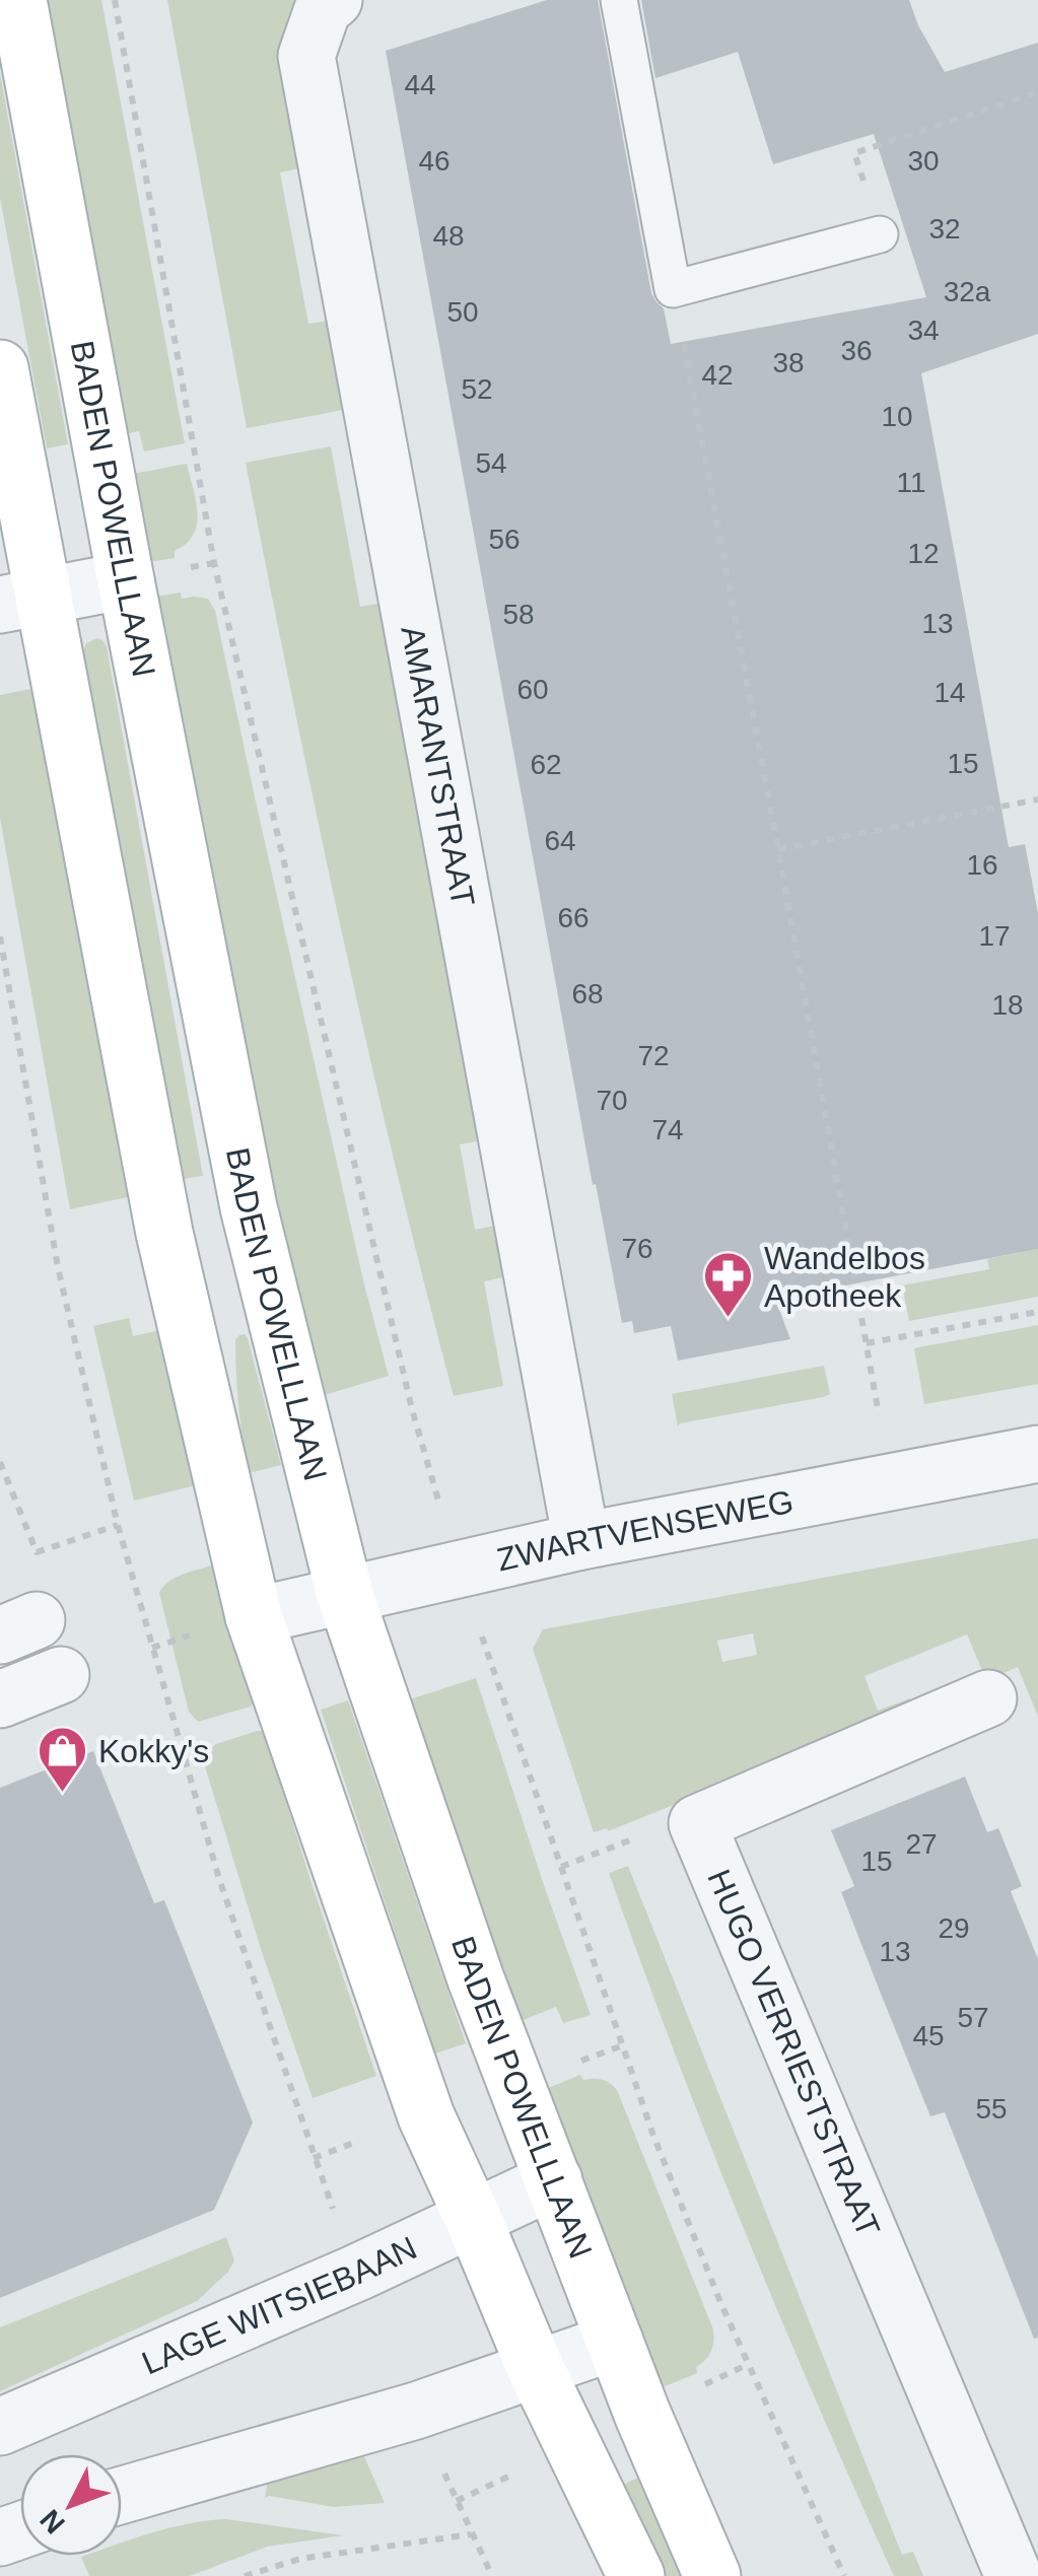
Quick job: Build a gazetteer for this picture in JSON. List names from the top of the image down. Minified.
{"streets":{"street":["BADEN POWELLLAAN","AMARANTSTRAAT","ZWARTVENSEWEG","HUGO VERRIESTSTRAAT","LAGE WITSIEBAAN"]},"crossings":[["BADEN POWELLLAAN","ZWARTVENSEWEG"],["BADEN POWELLLAAN","LAGE WITSIEBAAN"],["AMARANTSTRAAT","ZWARTVENSEWEG"]],"places":{"pharmacy":["Wandelbos Apotheek"],"shop":["Kokky's"]},"house_numbers":["44","46","30","32","48","32a","50","34","36","38","42","52","10","54","11","56","12","58","13","60","14","15","62","64","16","66","17","68","18","72","70","74","76","27","15","29","13","57","45","55"],"north":"bottom left"}
